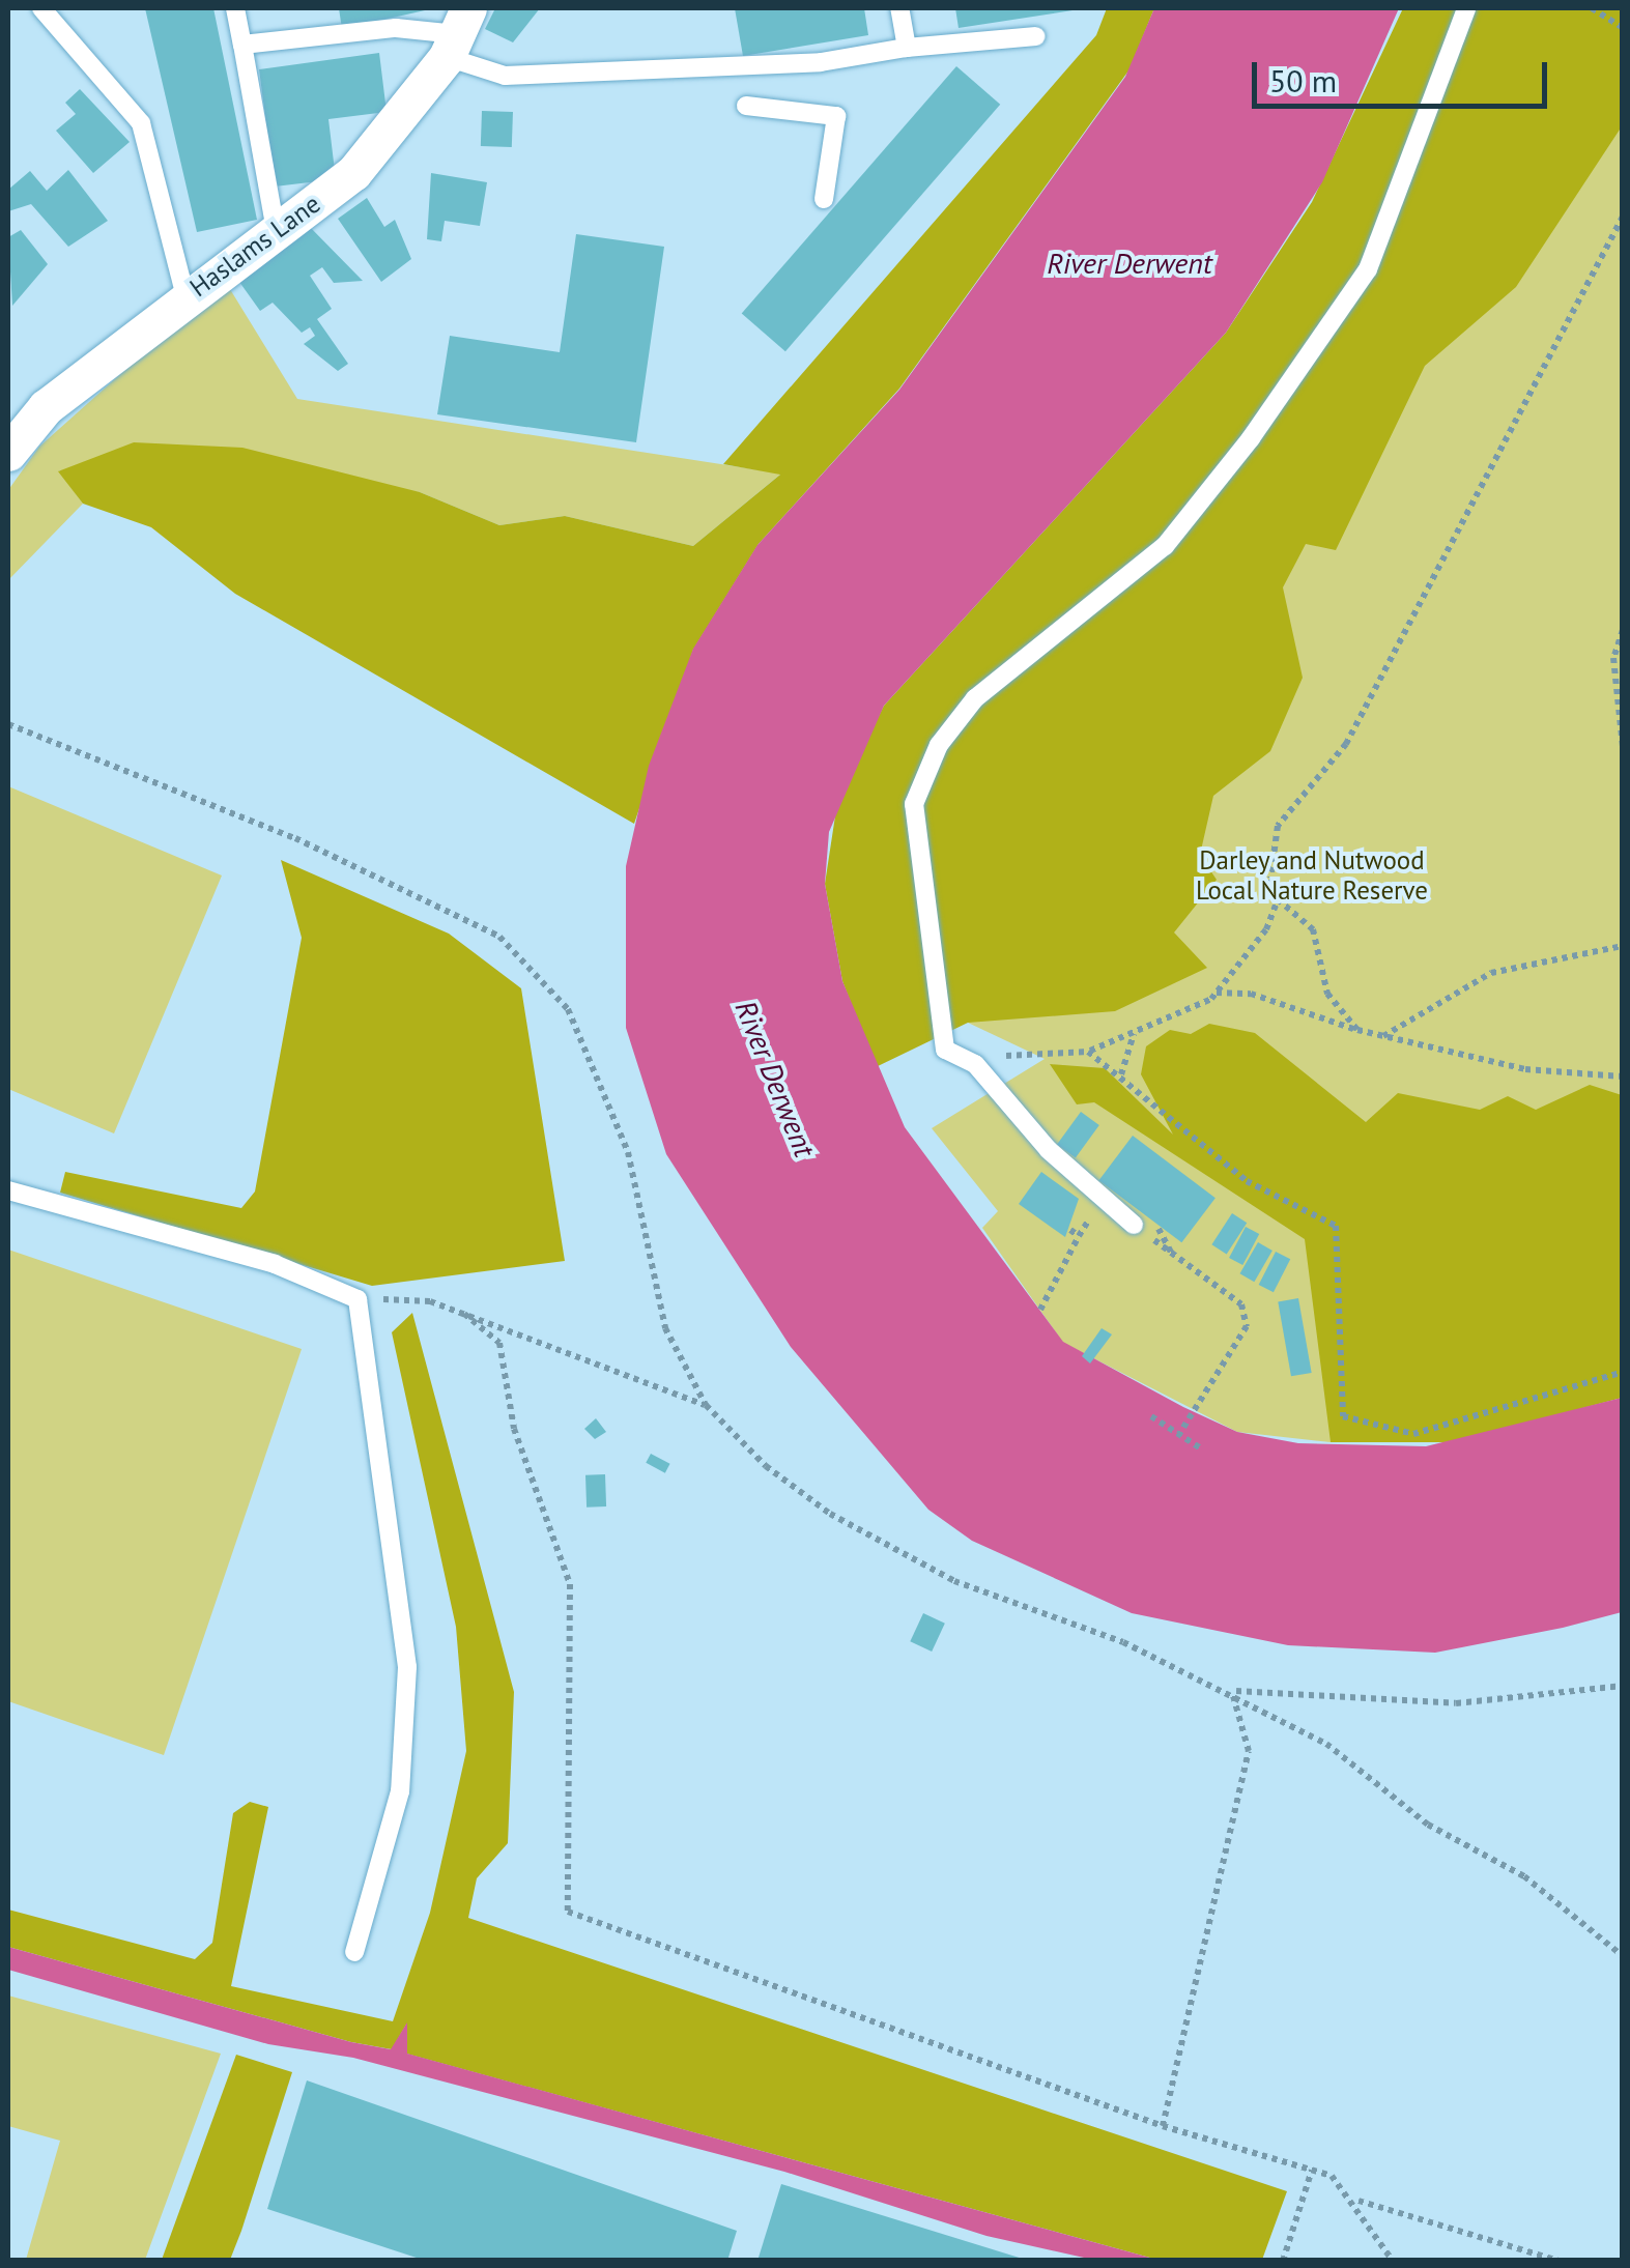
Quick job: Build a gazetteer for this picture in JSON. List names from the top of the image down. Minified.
{"streets":{"street":["Haslams Lane"]},"water":["River Derwent"],"parks":["Darley and Nutwood Local Nature Reserve"],"scale_bar":"50 m"}
